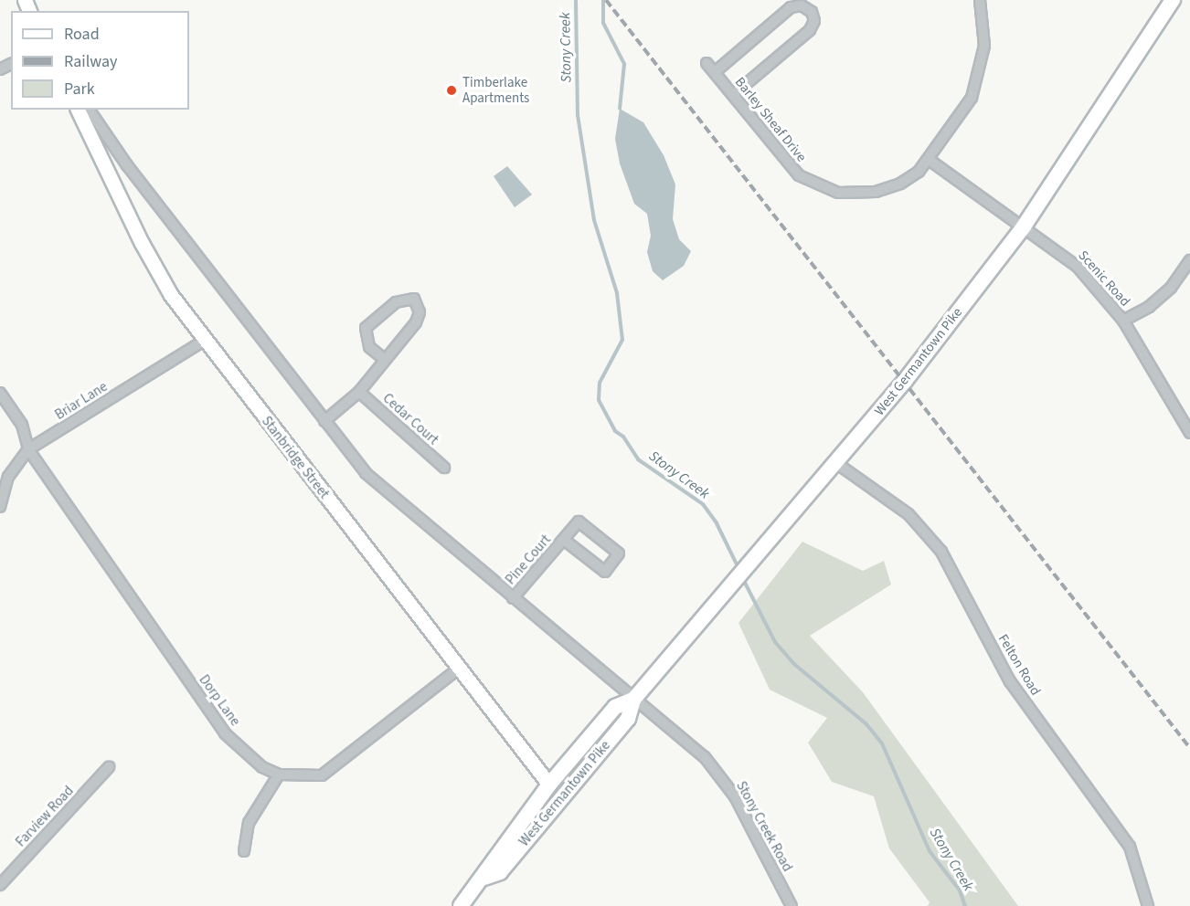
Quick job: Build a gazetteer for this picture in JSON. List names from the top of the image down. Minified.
{"streets":{"main road":["West Germantown Pike"],"street":["Barley Sheaf Drive","Scenic Road","Briar Lane","Cedar Court","Stanbridge Street","Pine Court","Felton Road","Dorp Lane","Farview Road","Stony Creek Road"]},"crossings":[["Barley Sheaf Drive","Scenic Road"],["Scenic Road","West Germantown Pike"],["West Germantown Pike","Stanbridge Street"],["West Germantown Pike","Felton Road"],["West Germantown Pike","Stony Creek Road"],["Briar Lane","Stanbridge Street"],["Briar Lane","Dorp Lane"],["Stanbridge Street","Dorp Lane"]],"water":["Stony Creek"],"places":["Timberlake Apartments"],"legend":["Road","Railway","Park"]}
